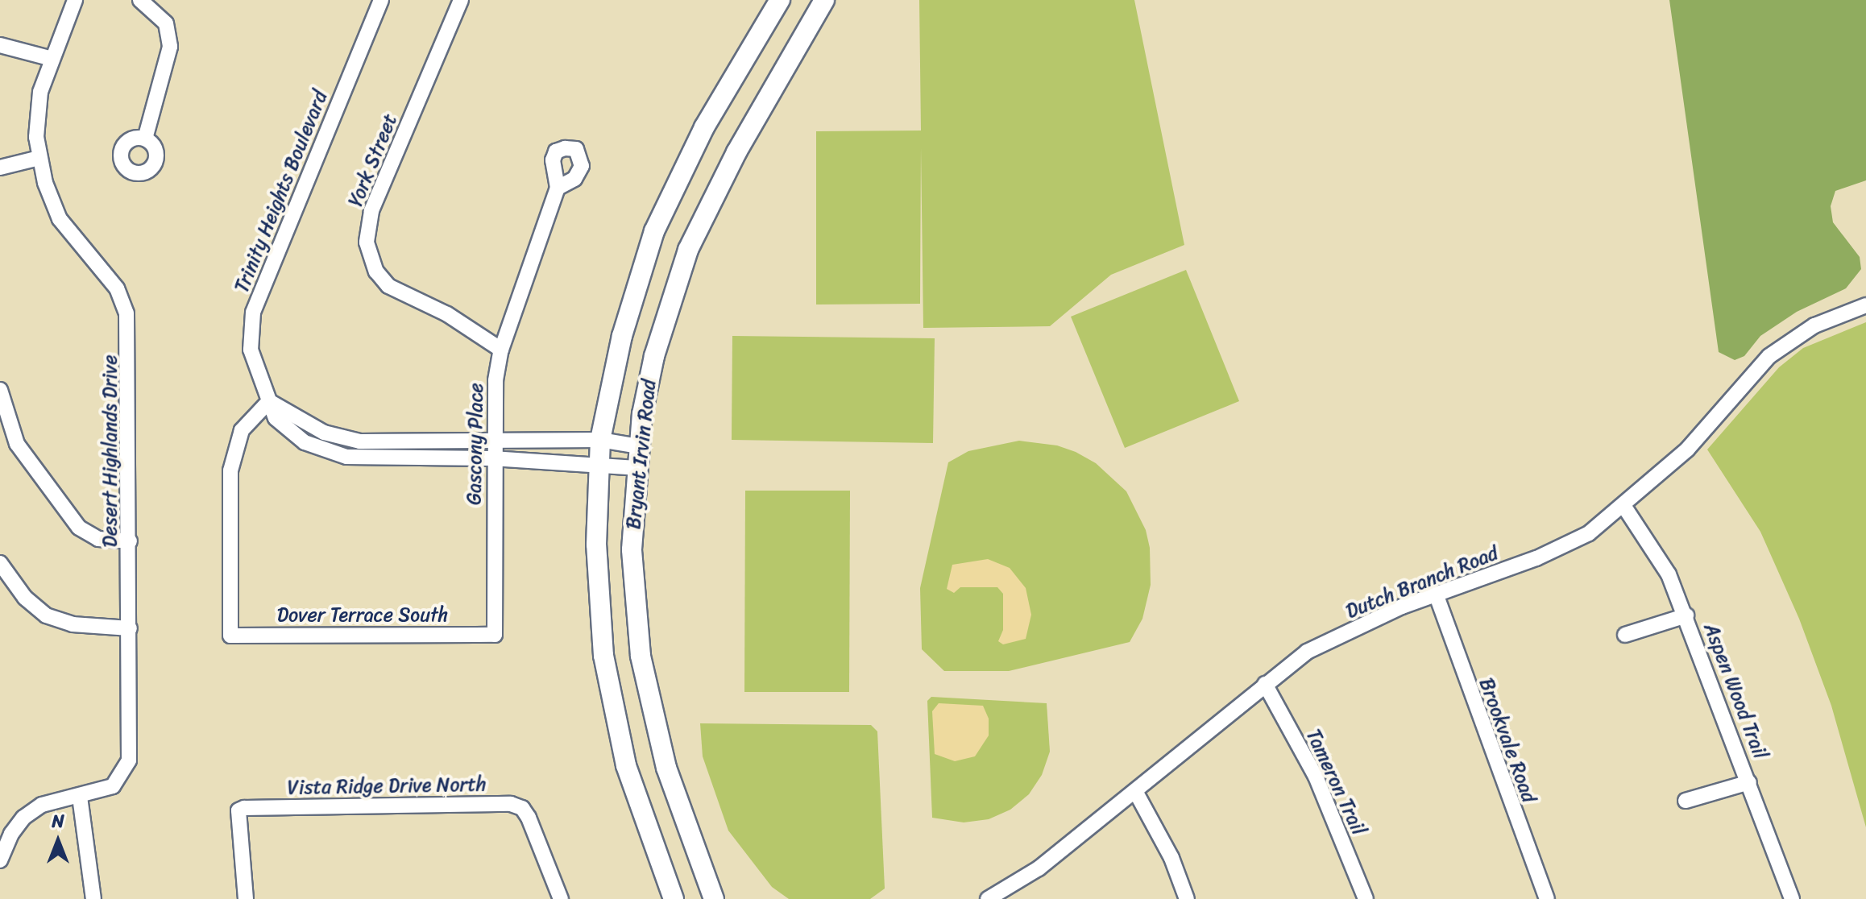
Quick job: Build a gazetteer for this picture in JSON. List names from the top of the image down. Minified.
{"streets":{"main road":["Bryant Irvin Road"],"street":["York Street","Trinity Heights Boulevard","Gascony Place","Desert Highlands Drive","Dutch Branch Road","Dover Terrace South","Aspen Wood Trail","Brookvale Road","Tameron Trail","Vista Ridge Drive North"]},"crossings":[["York Street","Gascony Place"],["Trinity Heights Boulevard","Gascony Place"],["Trinity Heights Boulevard","Bryant Irvin Road"],["Trinity Heights Boulevard","Dover Terrace South"],["Gascony Place","Dover Terrace South"],["Dutch Branch Road","Aspen Wood Trail"],["Dutch Branch Road","Brookvale Road"],["Dutch Branch Road","Tameron Trail"]],"north":"top"}
